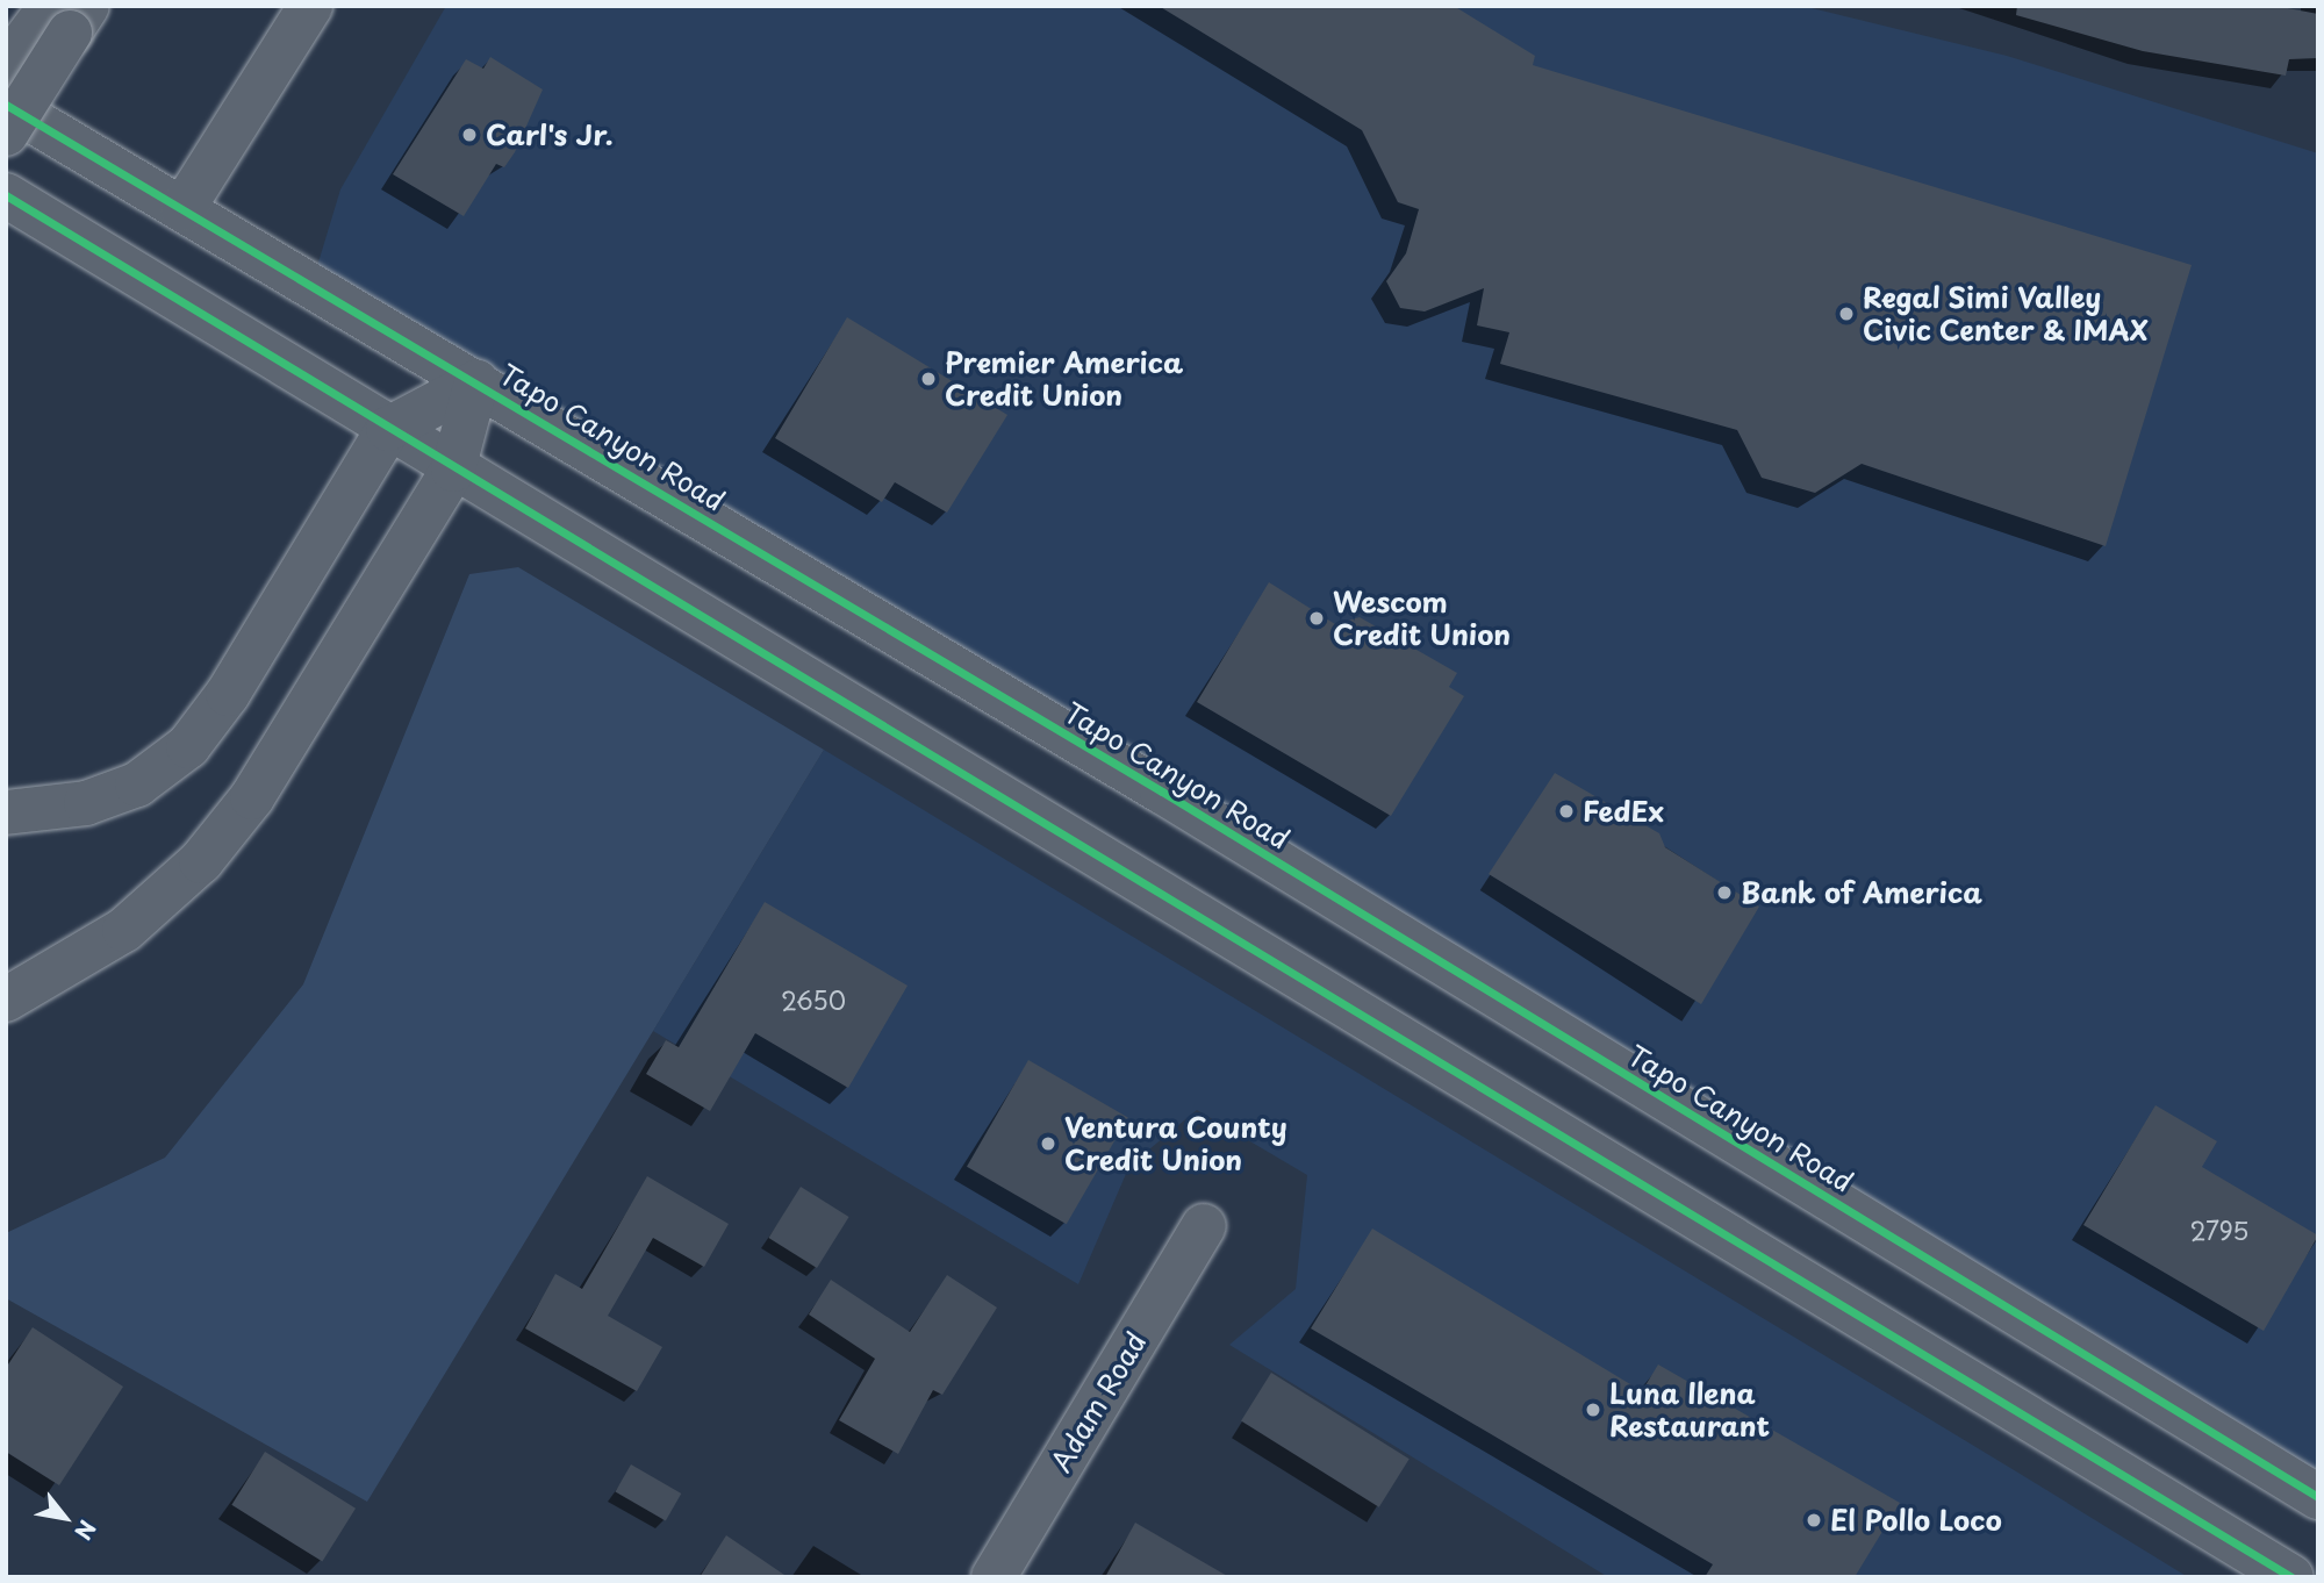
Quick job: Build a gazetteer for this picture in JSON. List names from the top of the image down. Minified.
{"streets":{"main road":["Tapo Canyon Road","Adam Road"]},"places":["Carl's Jr.","Regal Simi Valley Civic Center & IMAX","Premier America Credit Union","Wescom Credit Union","FedEx","Bank of America","Ventura County Credit Union","Luna llena Restaurant","El Pollo Loco"],"house_numbers":["2650","2795"],"north":"bottom right"}
